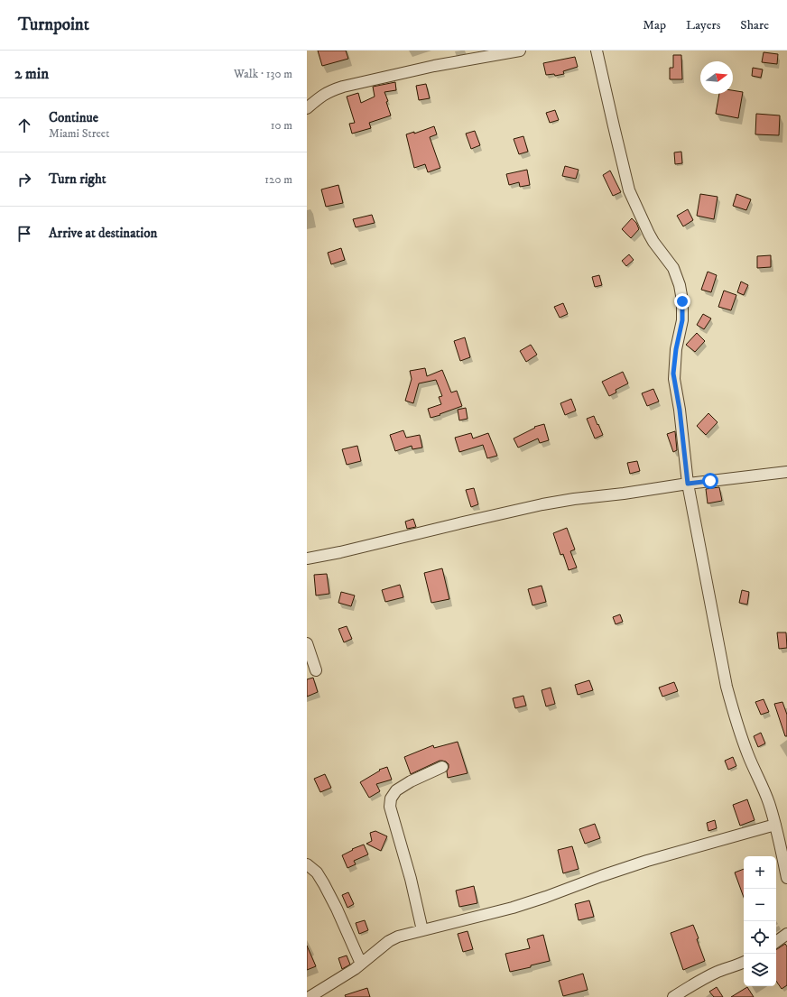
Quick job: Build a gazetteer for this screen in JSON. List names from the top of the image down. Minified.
{"north":"right","page":{"header":"Turnpoint","nav":["Map","Layers","Share"],"heading":["2 min","Walk · 130 m"],"list":[["Continue","Miami Street","10 m"],["Turn right","120 m"],"Arrive at destination"],"map_buttons":["+","−"]}}
